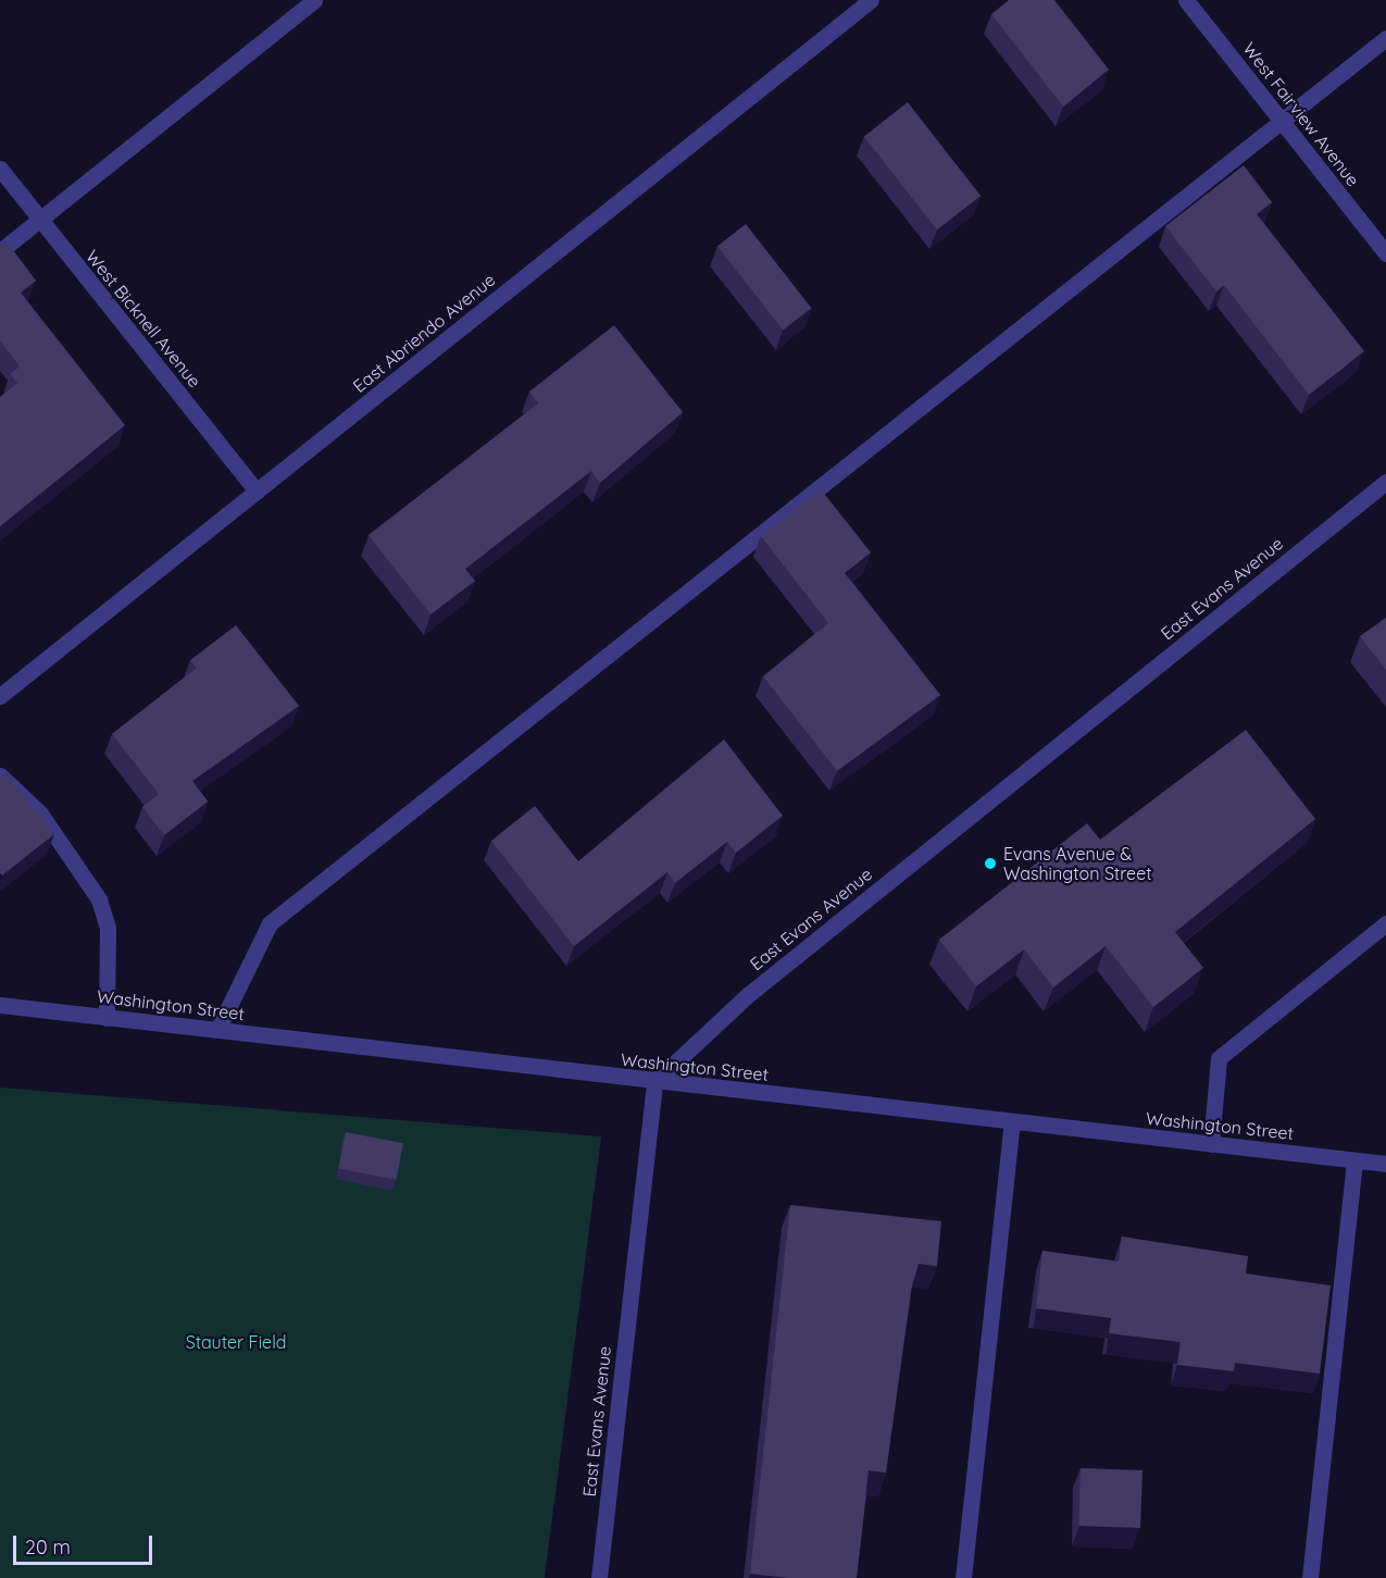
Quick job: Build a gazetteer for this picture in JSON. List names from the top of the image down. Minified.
{"streets":{"street":["West Fairview Avenue","West Bicknell Avenue","East Abriendo Avenue","East Evans Avenue","Washington Street"]},"crossings":[["West Bicknell Avenue","East Abriendo Avenue"],["East Evans Avenue","Washington Street"]],"parks":["Stauter Field"],"places":["Evans Avenue & Washington Street"],"scale_bar":"20 m"}
